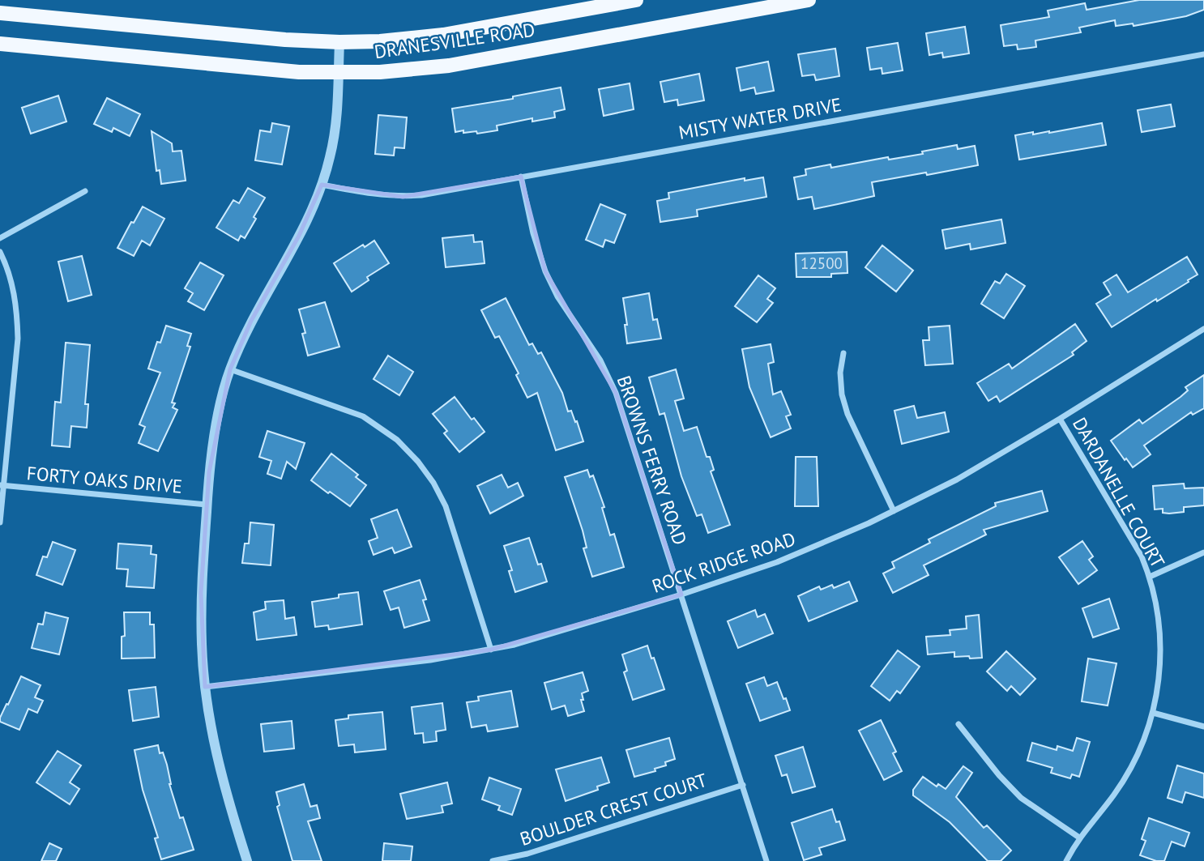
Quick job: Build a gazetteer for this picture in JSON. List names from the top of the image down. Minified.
{"streets":{"main road":["DRANESVILLE ROAD"],"street":["MISTY WATER DRIVE","BROWNS FERRY ROAD","FORTY OAKS DRIVE","DARDANELLE COURT","ROCK RIDGE ROAD","BOULDER CREST COURT"]},"crossings":[["MISTY WATER DRIVE","BROWNS FERRY ROAD"],["BROWNS FERRY ROAD","ROCK RIDGE ROAD"],["BROWNS FERRY ROAD","BOULDER CREST COURT"],["DARDANELLE COURT","ROCK RIDGE ROAD"]],"house_numbers":["12500"]}
